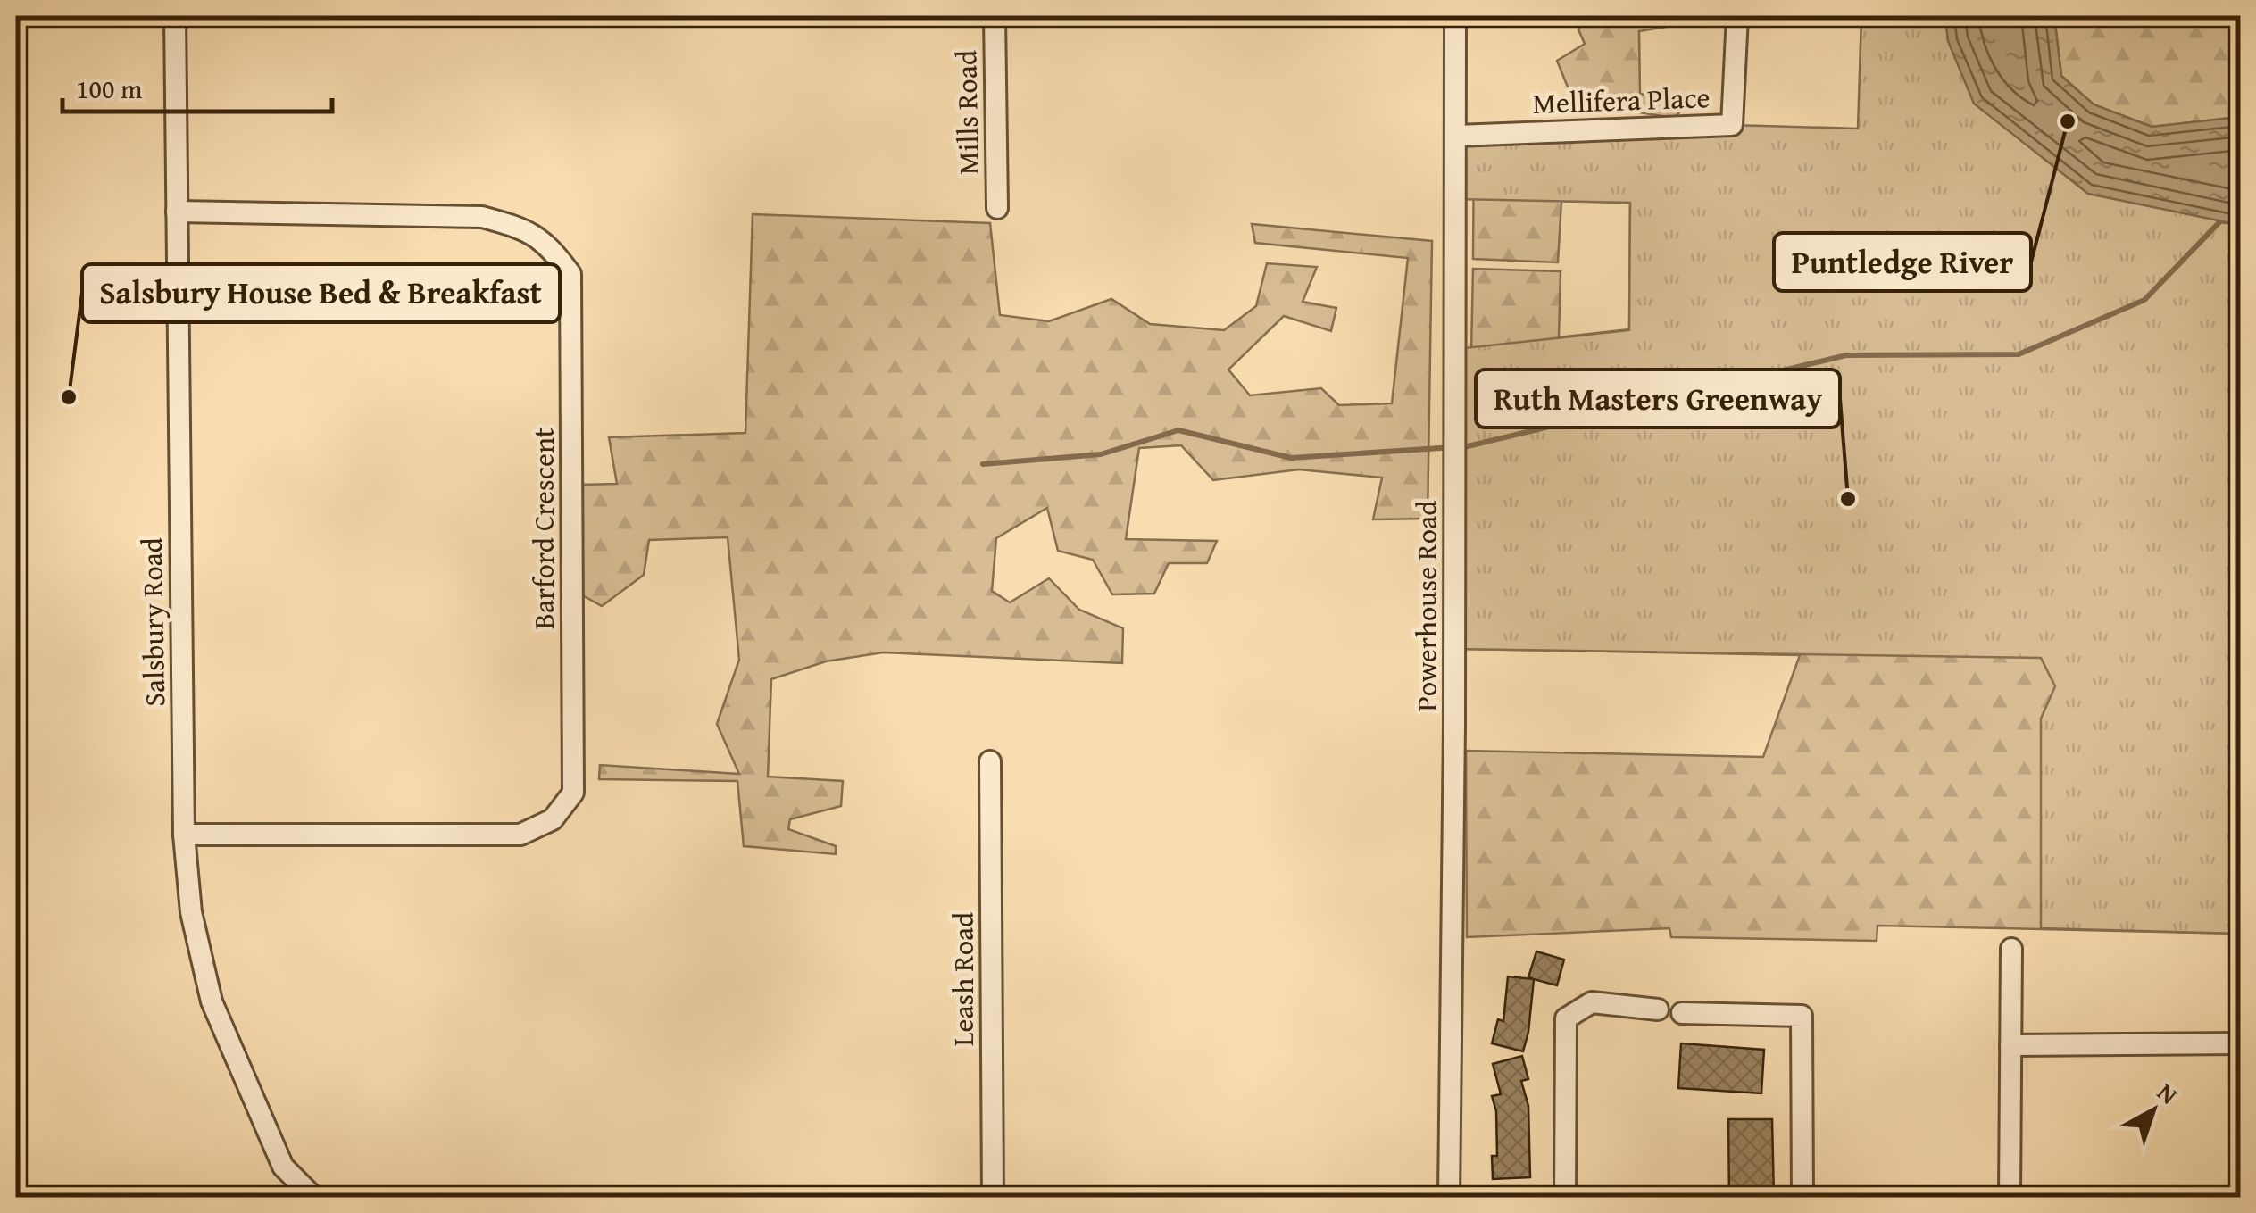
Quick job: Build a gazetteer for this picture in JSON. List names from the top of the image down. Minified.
{"streets":{"street":["Mellifera Place","Mills Road","Barford Crescent","Powerhouse Road","Salsbury Road","Leash Road"]},"crossings":[["Mellifera Place","Powerhouse Road"],["Barford Crescent","Salsbury Road"]],"places":["Puntledge River","Salsbury House Bed & Breakfast","Ruth Masters Greenway"],"scale_bar":"100 m","north":"top right"}
